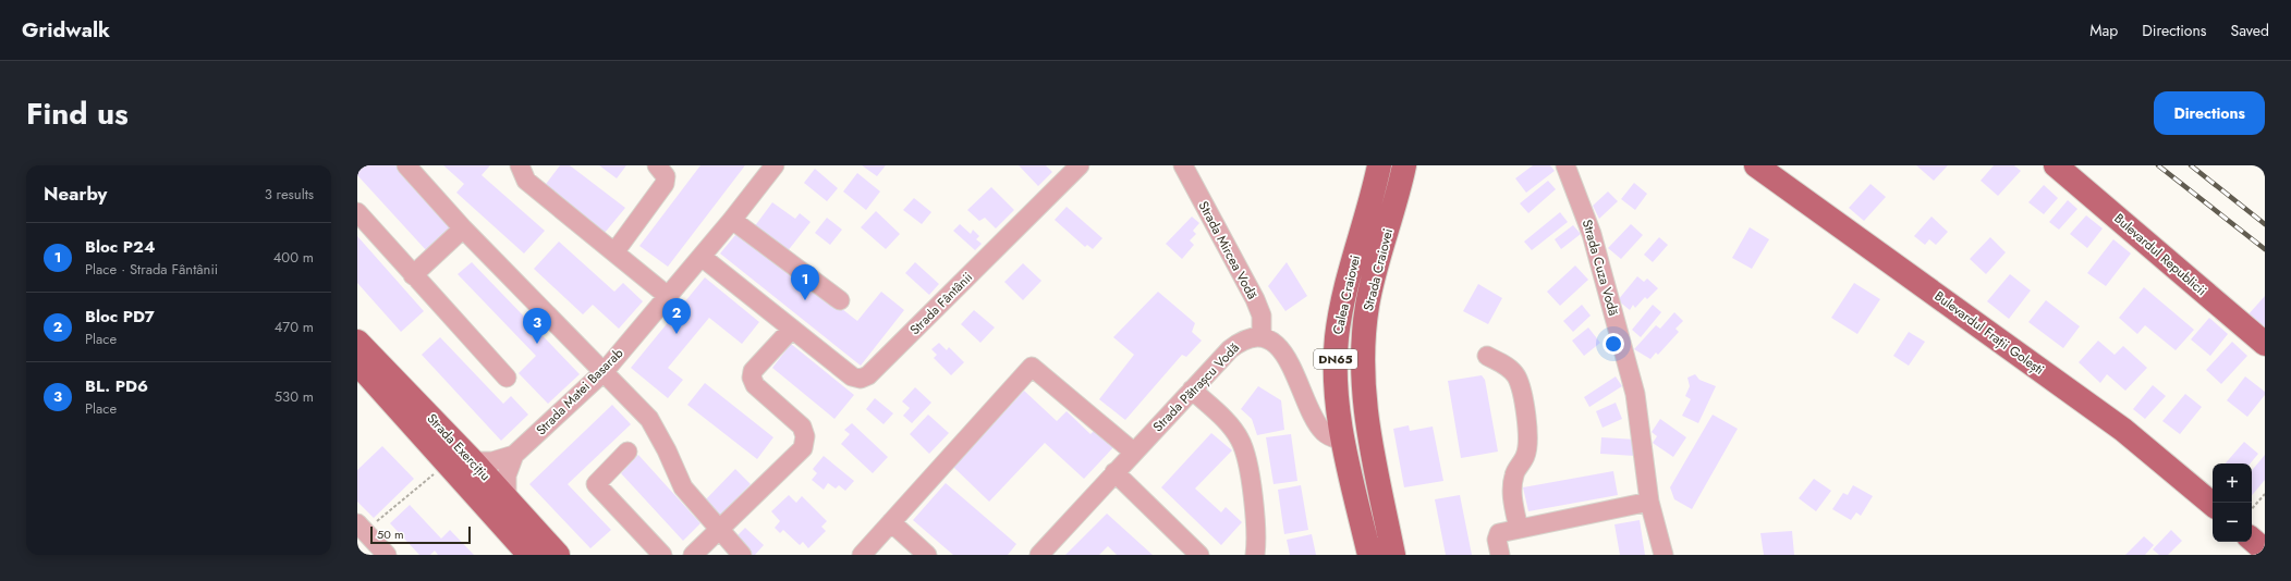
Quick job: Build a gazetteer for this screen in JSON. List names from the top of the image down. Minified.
{"streets":{"main road":["Bulevardul Republicii","Strada Craiovei","Calea Craiovei","Bulevardul Frații Golești","DN65","Strada Exercițiu"],"street":["Strada Mircea Vodă","Strada Cuza Vodă","Strada Fântânii","Strada Pătrașcu Vodă","Strada Matei Basarab"]},"crossings":[["Strada Mircea Vodă","Strada Pătrașcu Vodă"],["Strada Fântânii","Strada Matei Basarab"]],"scale_bar":"50 m","page":{"header":"Gridwalk","nav":["Map","Directions","Saved"],"title":"Find us","buttons":"Directions","heading":["Nearby","3 results"],"list":[{"mark":"1","name":"Bloc P24","note":"Place · Strada Fântânii","value":"400 m"},{"mark":"2","name":"Bloc PD7","note":"Place","value":"470 m"},{"mark":"3","name":"BL. PD6","note":"Place","value":"530 m"}],"pins":["1","2","3"],"map_buttons":["+","−"],"scale":"50 m"}}
